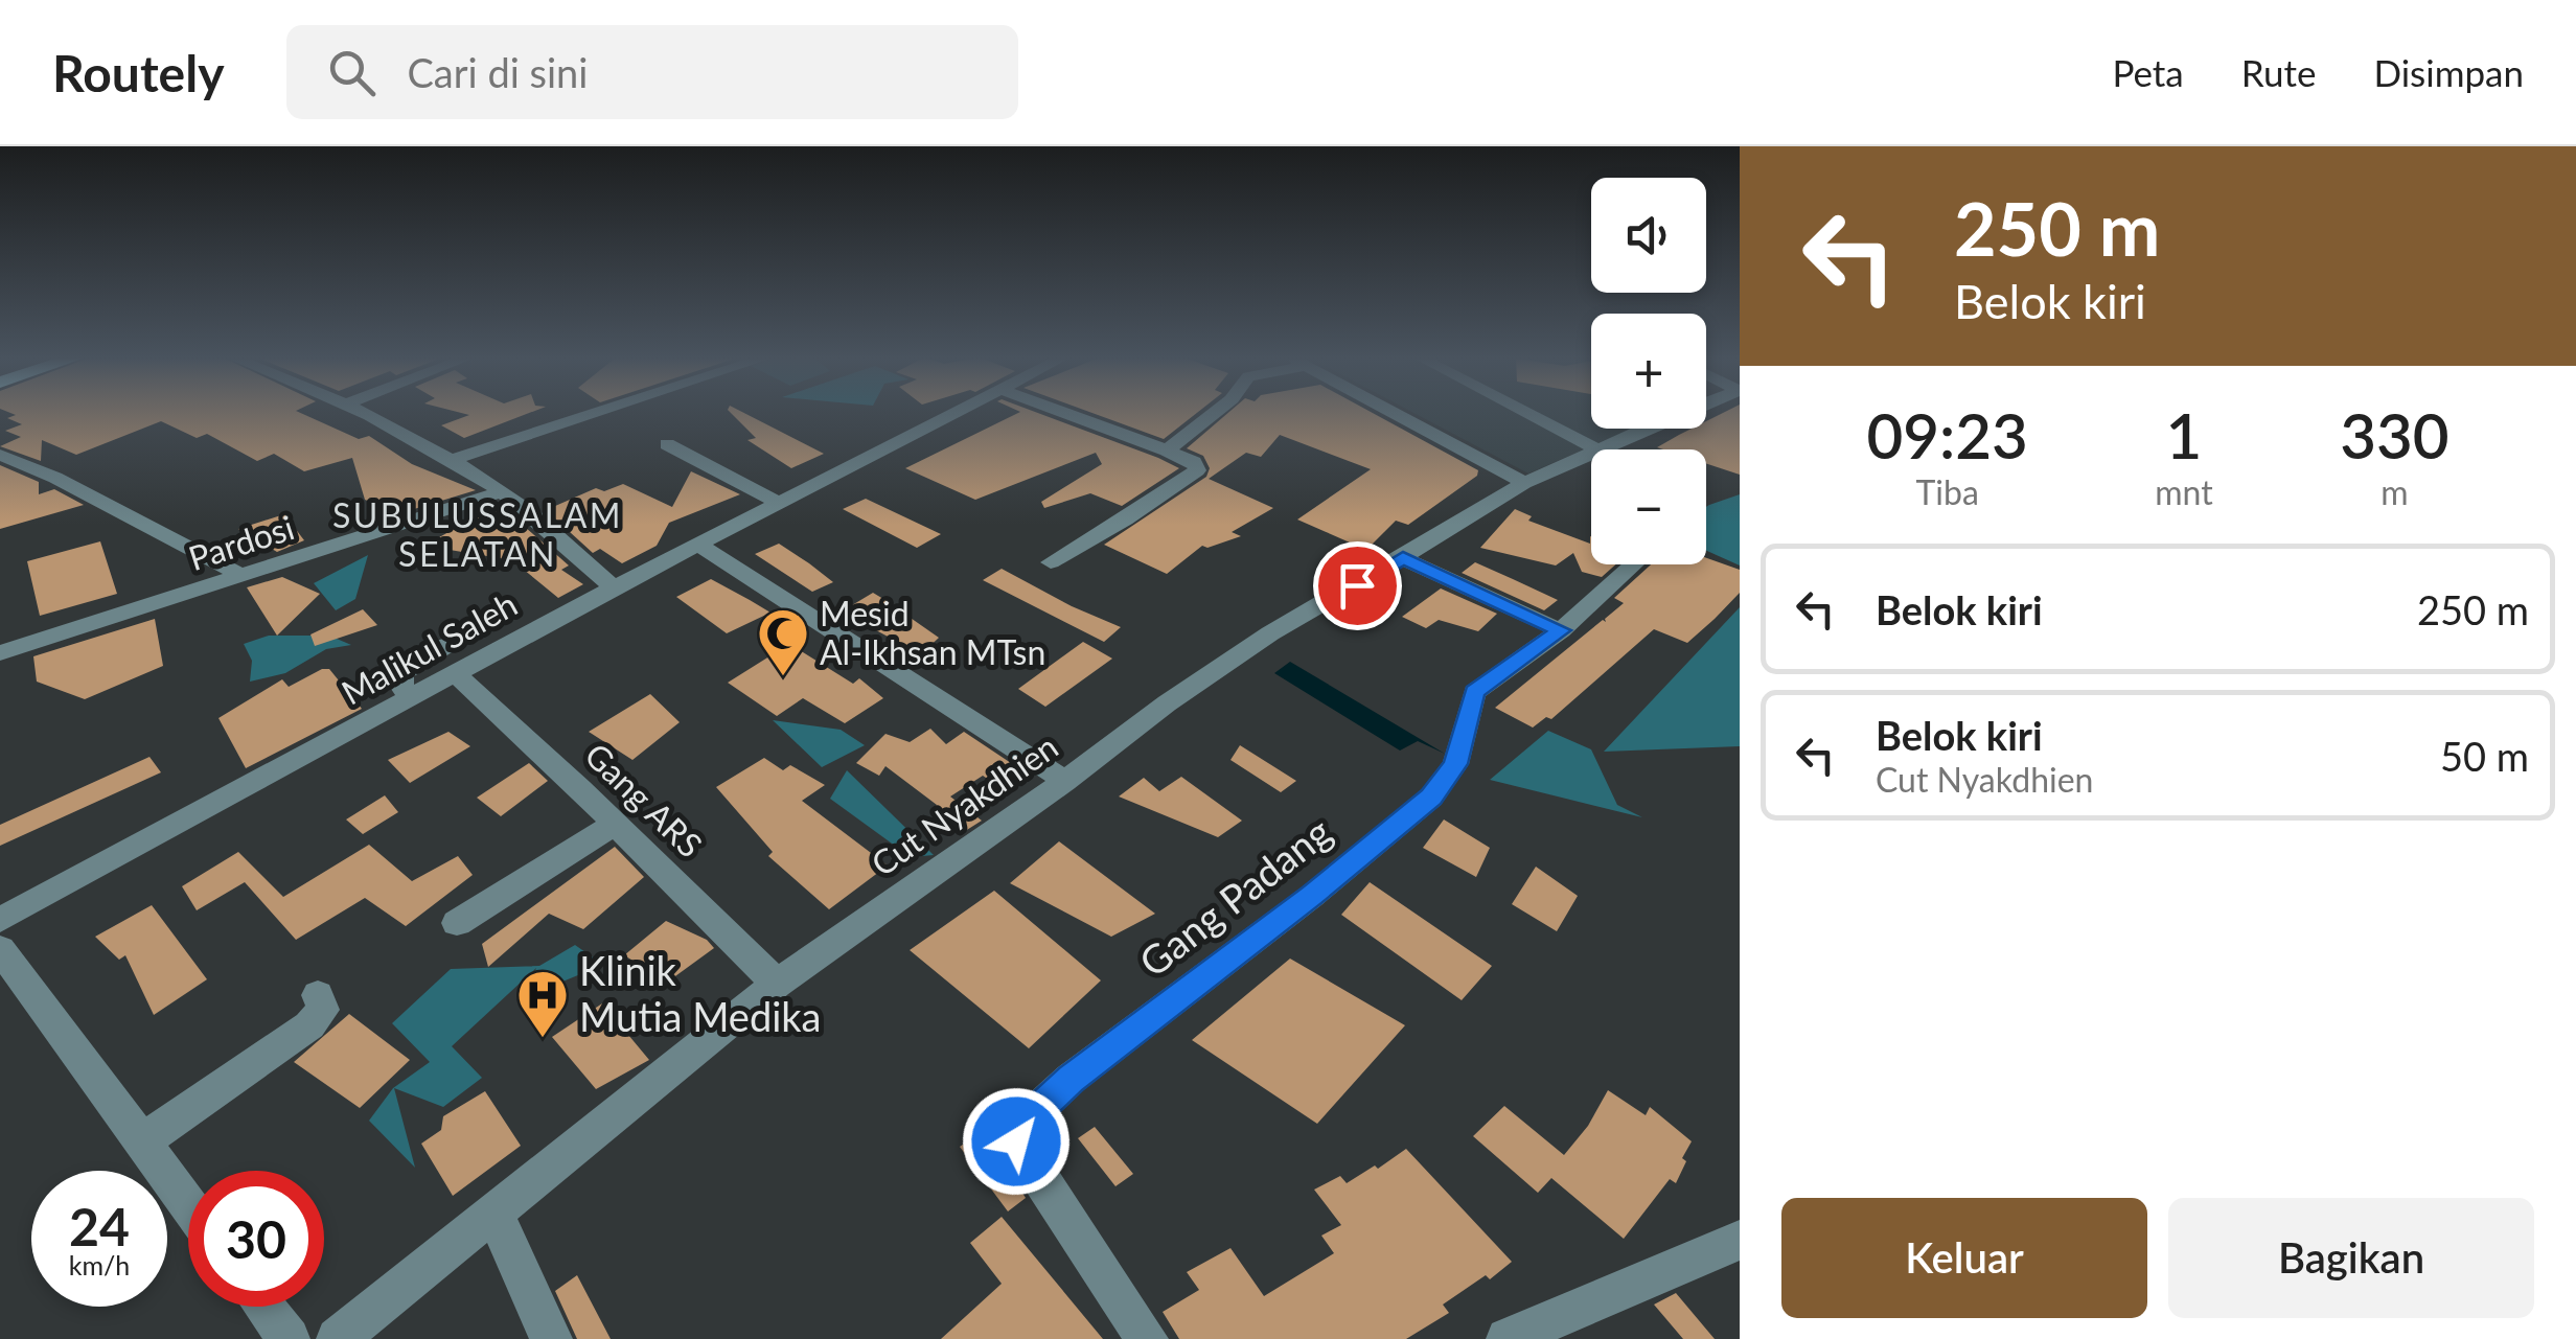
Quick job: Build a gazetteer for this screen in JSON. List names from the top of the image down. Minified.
{"streets":{"street":["Pardosi","Malikul Saleh","Gang ARS","Cut Nyakdhien","Gang Padang"]},"crossings":[["Malikul Saleh","Gang ARS"],["Gang ARS","Cut Nyakdhien"]],"districts":["SUBULUSSALAM SELATAN"],"places":{"mosque":["Mesid Al-Ikhsan MTsn"],"hospital":["Klinik Mutia Medika"]},"page":{"header":"Routely","search":"Cari di sini","nav":["Peta","Rute","Disimpan"],"turn":["250 m","Belok kiri"],"map_buttons":["+","−"],"eta":["09:23","Tiba","1","mnt","330","m"],"list":[{"name":"Belok kiri","value":"250 m"},{"name":"Belok kiri","note":"Cut Nyakdhien","value":"50 m"}],"speed":"24 km/h","limit":"30","buttons":["Keluar","Bagikan"]}}
